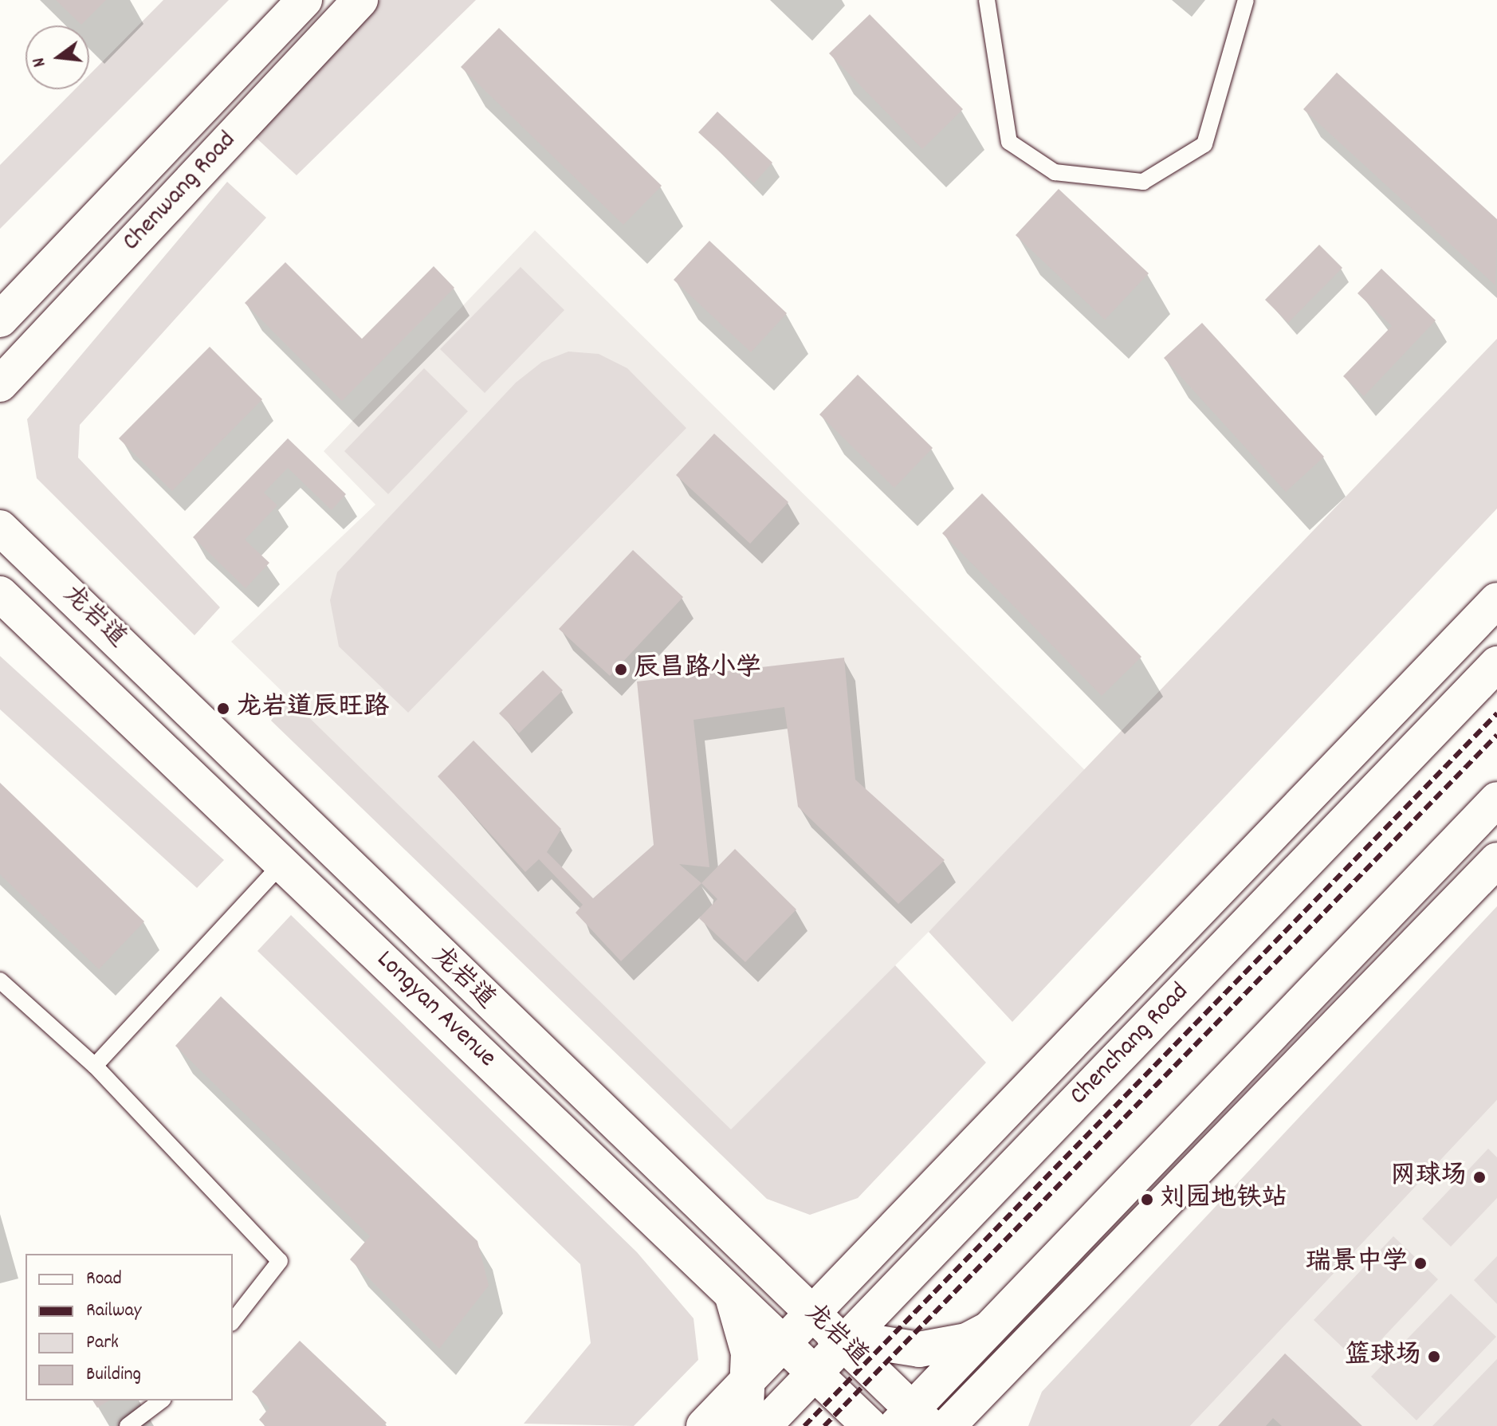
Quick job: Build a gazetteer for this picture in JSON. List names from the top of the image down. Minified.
{"streets":{"main road":["Chenwang Road","龙岩道","Longyan Avenue","Chenchang Road"]},"crossings":[["龙岩道","Longyan Avenue"],["龙岩道","Chenchang Road"],["Longyan Avenue","Chenchang Road"]],"places":["辰昌路小学","龙岩道辰旺路","网球场","刘园地铁站","瑞景中学","篮球场"],"legend":["Road","Railway","Park","Building"],"north":"left"}
